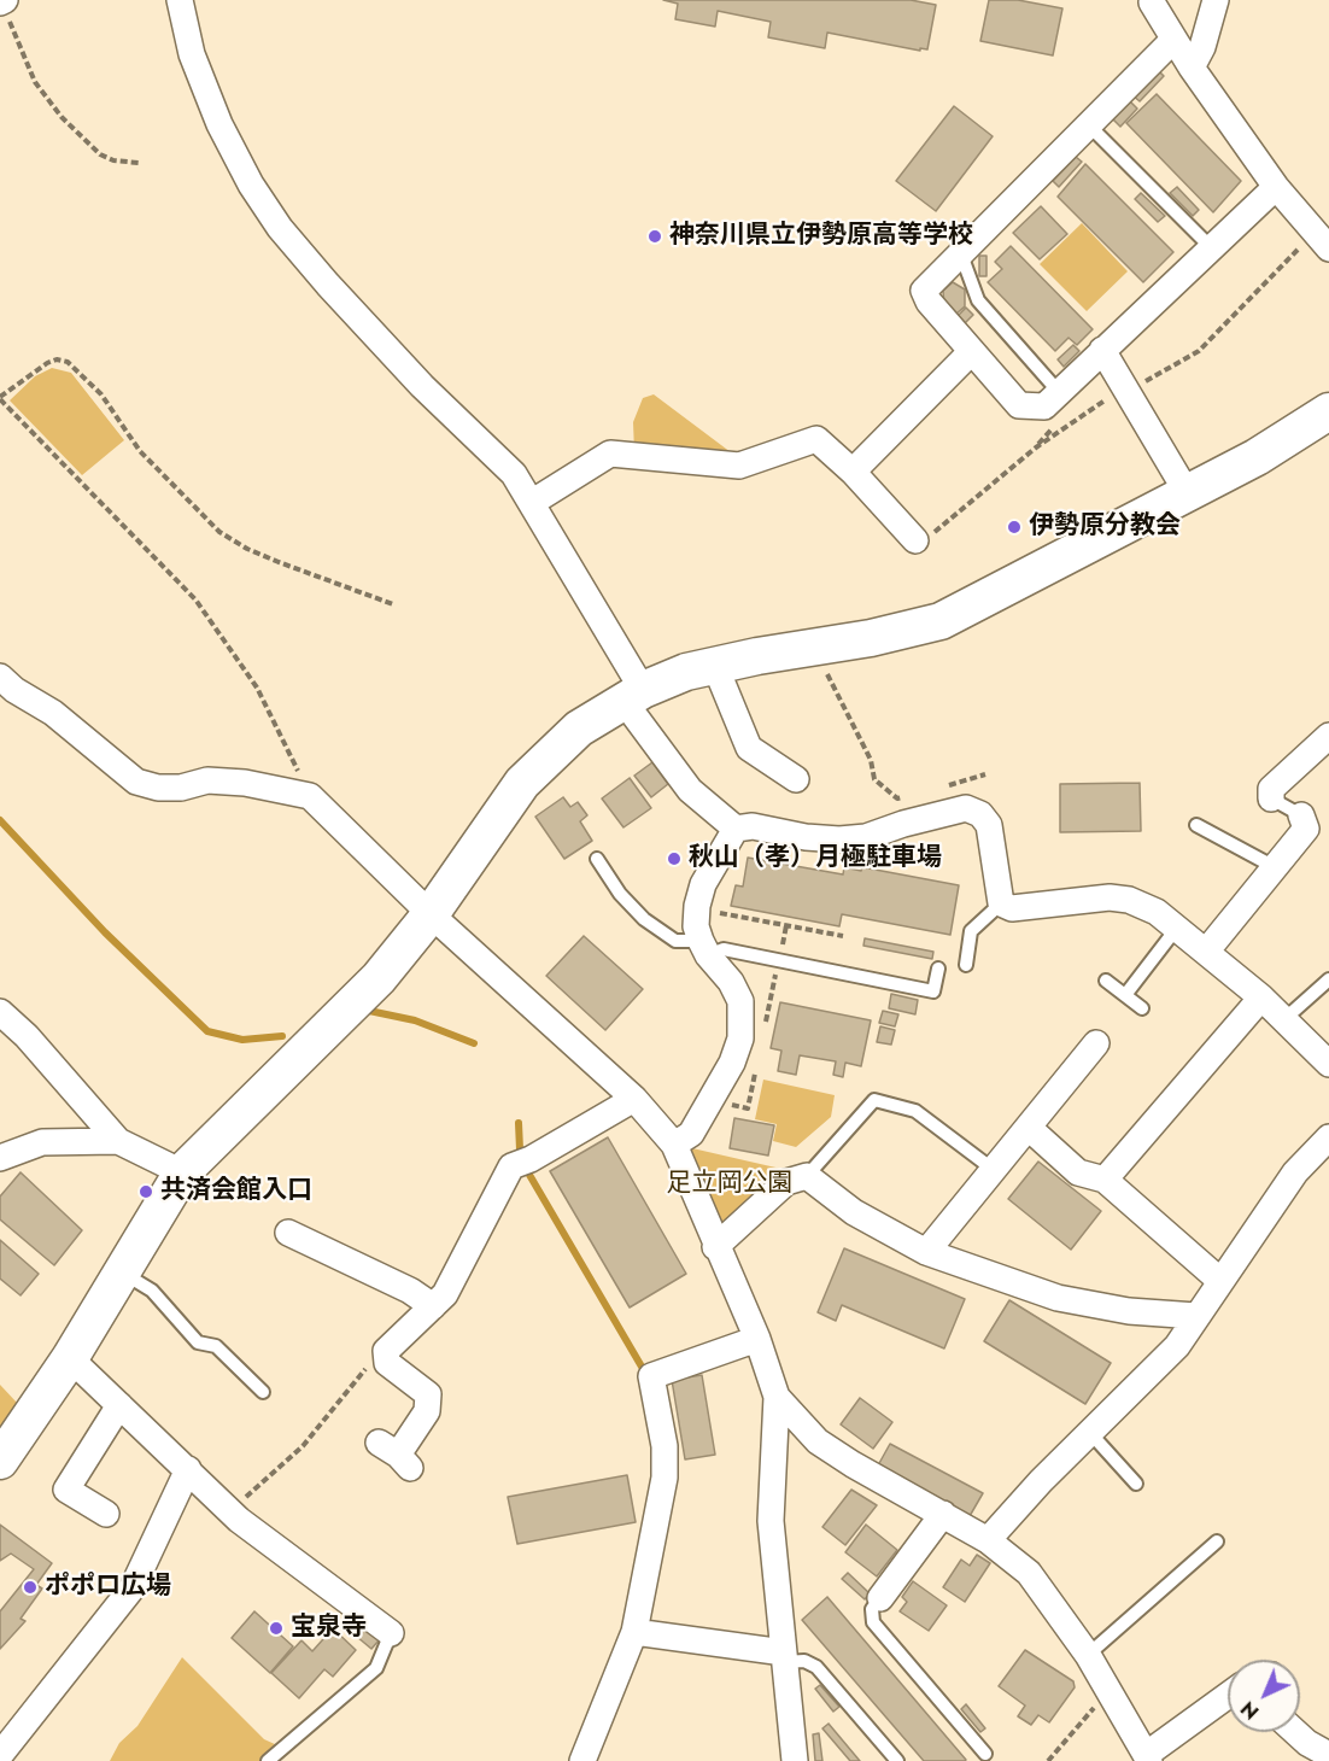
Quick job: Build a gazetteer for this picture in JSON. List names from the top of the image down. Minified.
{"parks":["足立岡公園"],"places":["神奈川県立伊勢原高等学校","伊勢原分教会","秋山（孝）月極駐車場","共済会館入口","ポポロ広場","宝泉寺"],"north":"bottom left"}
